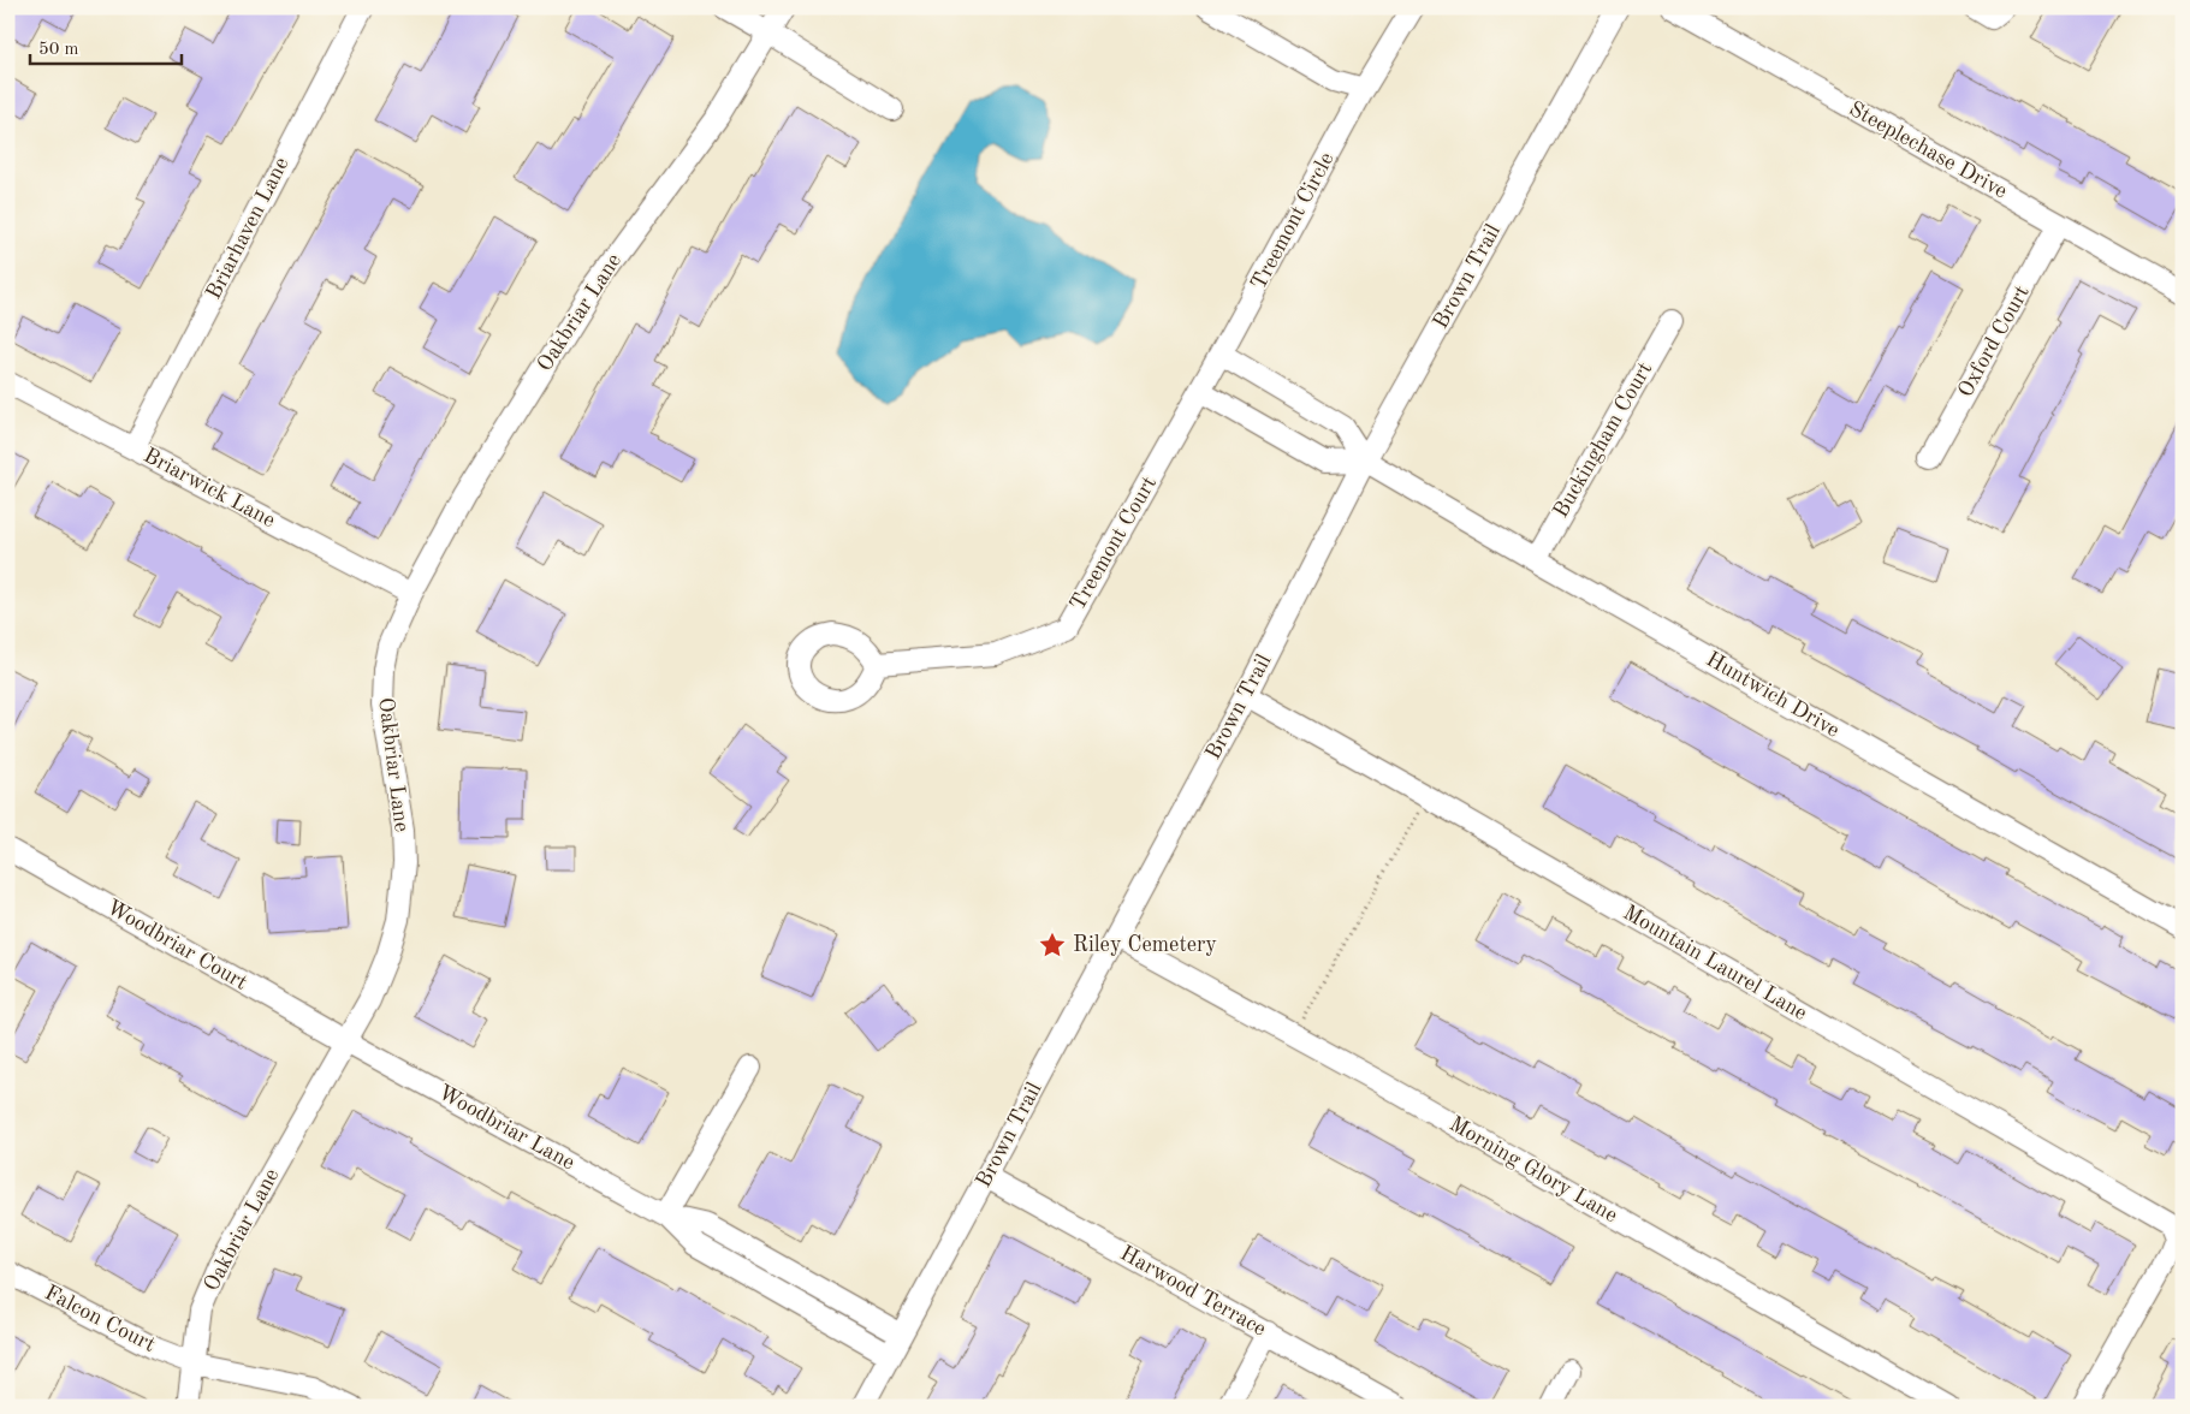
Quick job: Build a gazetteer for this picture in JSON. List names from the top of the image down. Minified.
{"streets":{"street":["Steeplechase Drive","Treemont Circle","Briarhaven Lane","Brown Trail","Oakbriar Lane","Oxford Court","Buckingham Court","Briarwick Lane","Treemont Court","Huntwich Drive","Woodbriar Court","Mountain Laurel Lane","Woodbriar Lane","Morning Glory Lane","Harwood Terrace","Falcon Court"]},"crossings":[["Steeplechase Drive","Oxford Court"],["Treemont Circle","Treemont Court"],["Briarhaven Lane","Briarwick Lane"],["Brown Trail","Huntwich Drive"],["Brown Trail","Mountain Laurel Lane"],["Brown Trail","Woodbriar Lane"],["Brown Trail","Morning Glory Lane"],["Brown Trail","Harwood Terrace"],["Oakbriar Lane","Briarwick Lane"],["Oakbriar Lane","Woodbriar Court"],["Oakbriar Lane","Woodbriar Lane"],["Oakbriar Lane","Falcon Court"],["Buckingham Court","Huntwich Drive"],["Woodbriar Court","Woodbriar Lane"]],"places":{"place":["Riley Cemetery"]},"scale_bar":"50 m"}
